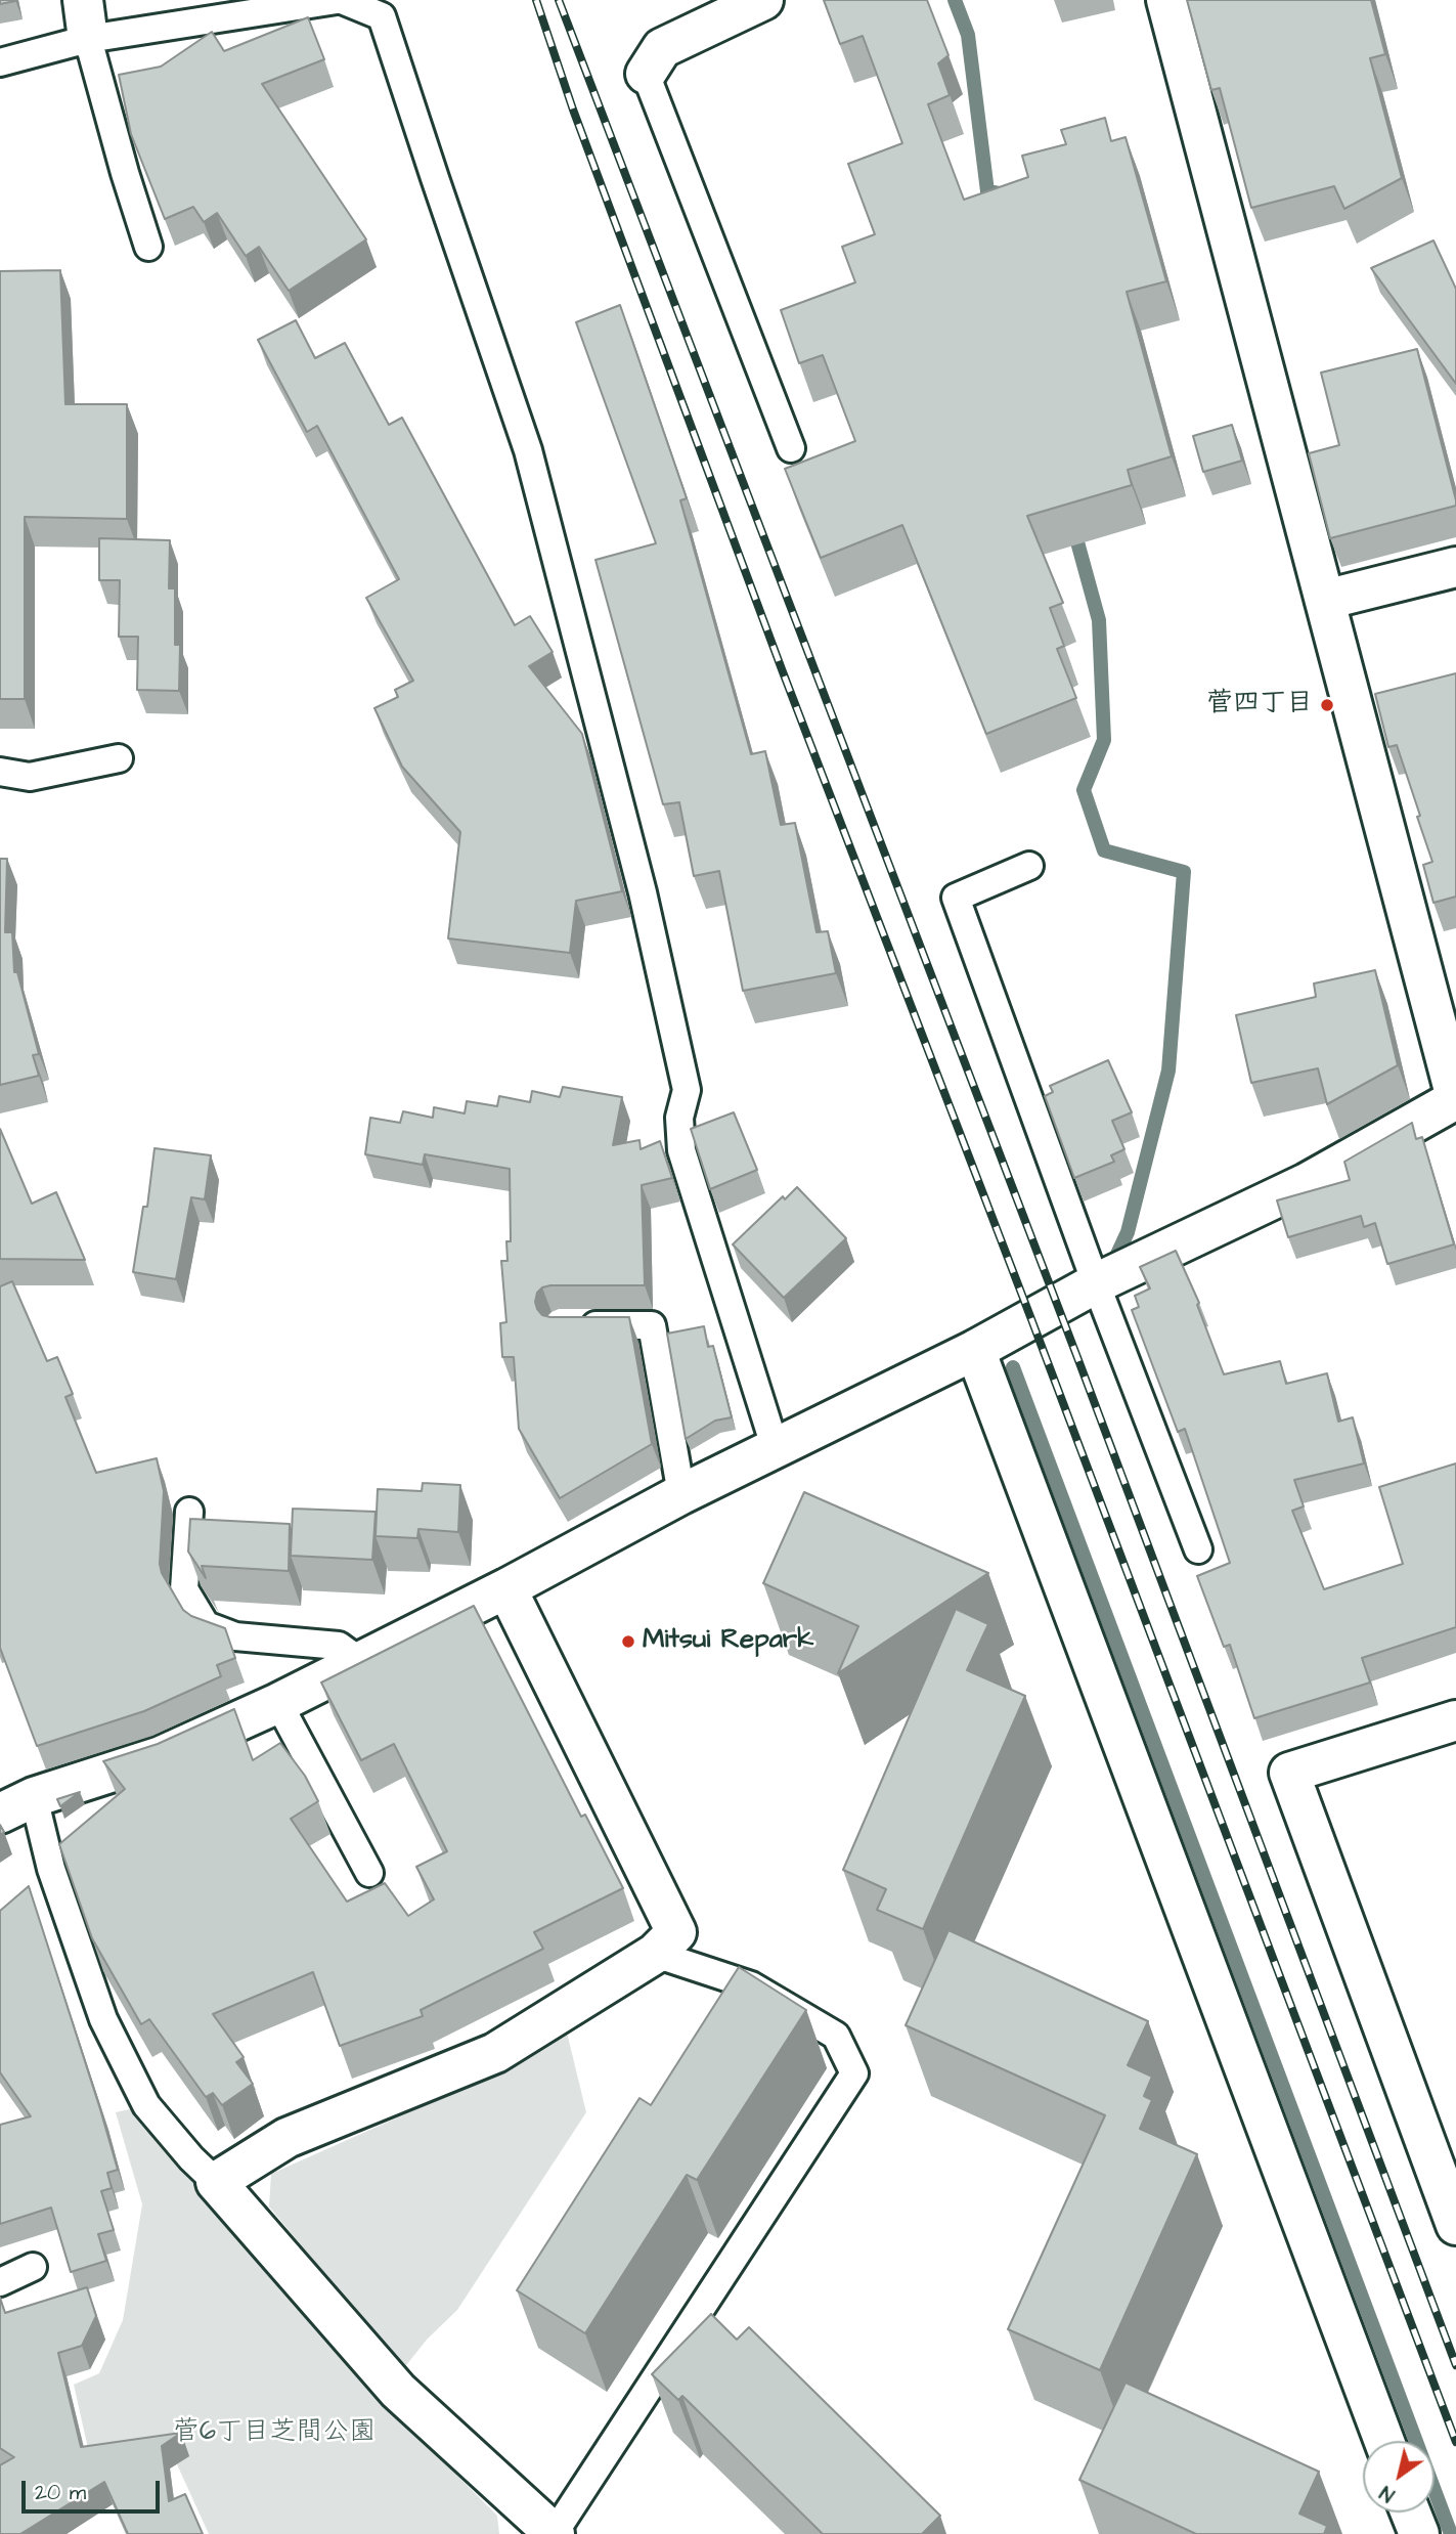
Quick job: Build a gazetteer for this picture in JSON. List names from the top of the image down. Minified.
{"parks":["菅6丁目芝間公園"],"places":["菅四丁目","Mitsui Repark"],"scale_bar":"20 m","north":"bottom left"}
